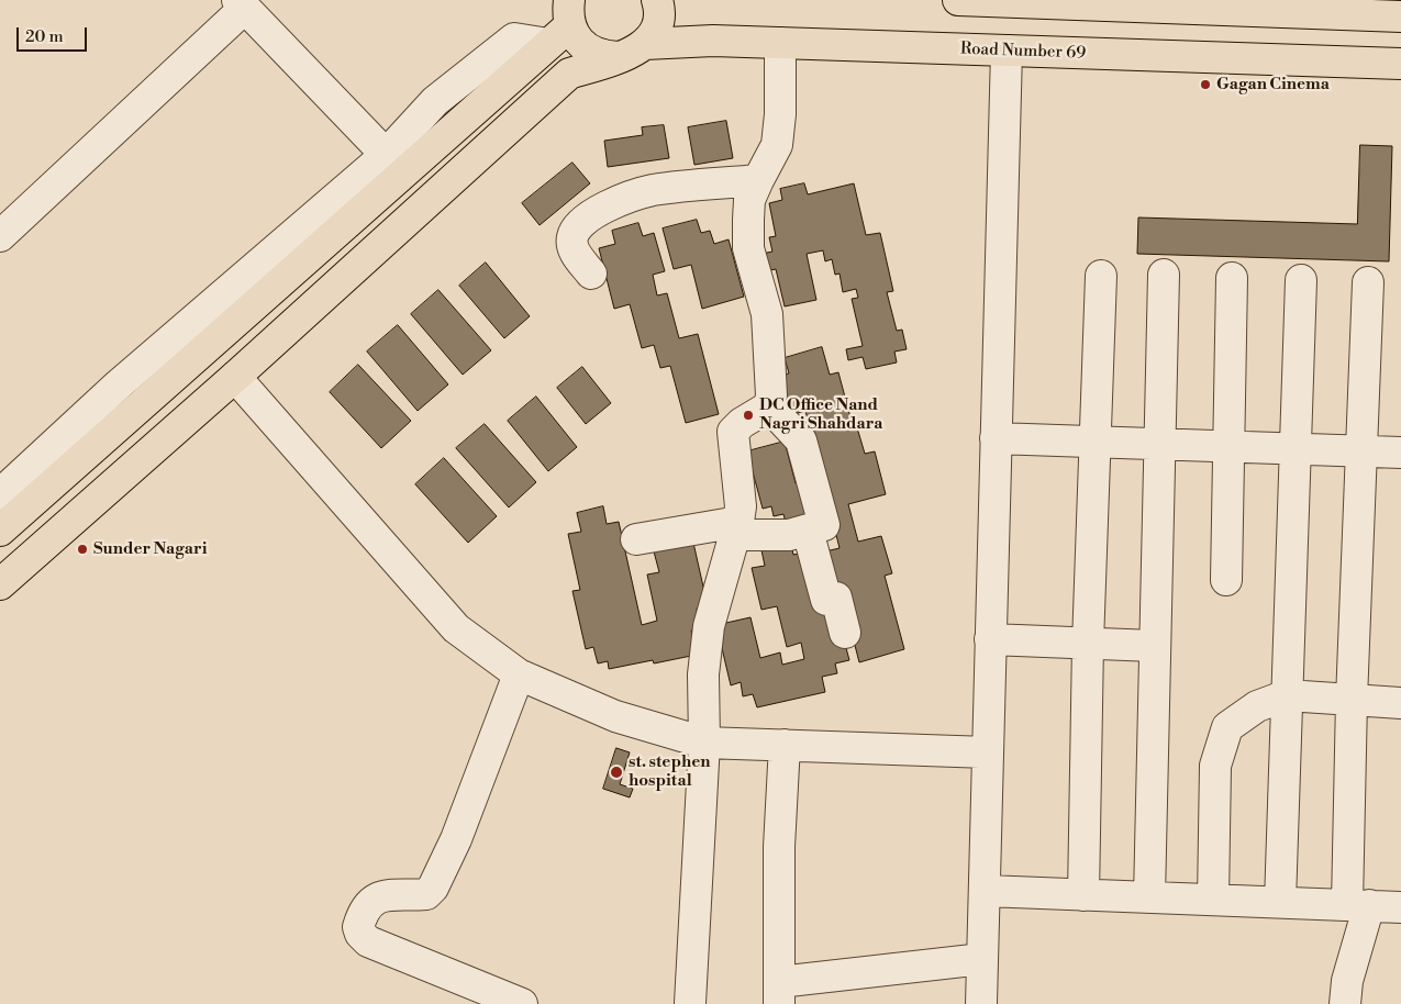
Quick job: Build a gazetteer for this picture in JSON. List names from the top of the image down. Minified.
{"streets":{"main road":["Road Number 69"]},"places":["Gagan Cinema","DC Office Nand Nagri Shahdara","Sunder Nagari","st. stephen hospital"],"scale_bar":"20 m"}
